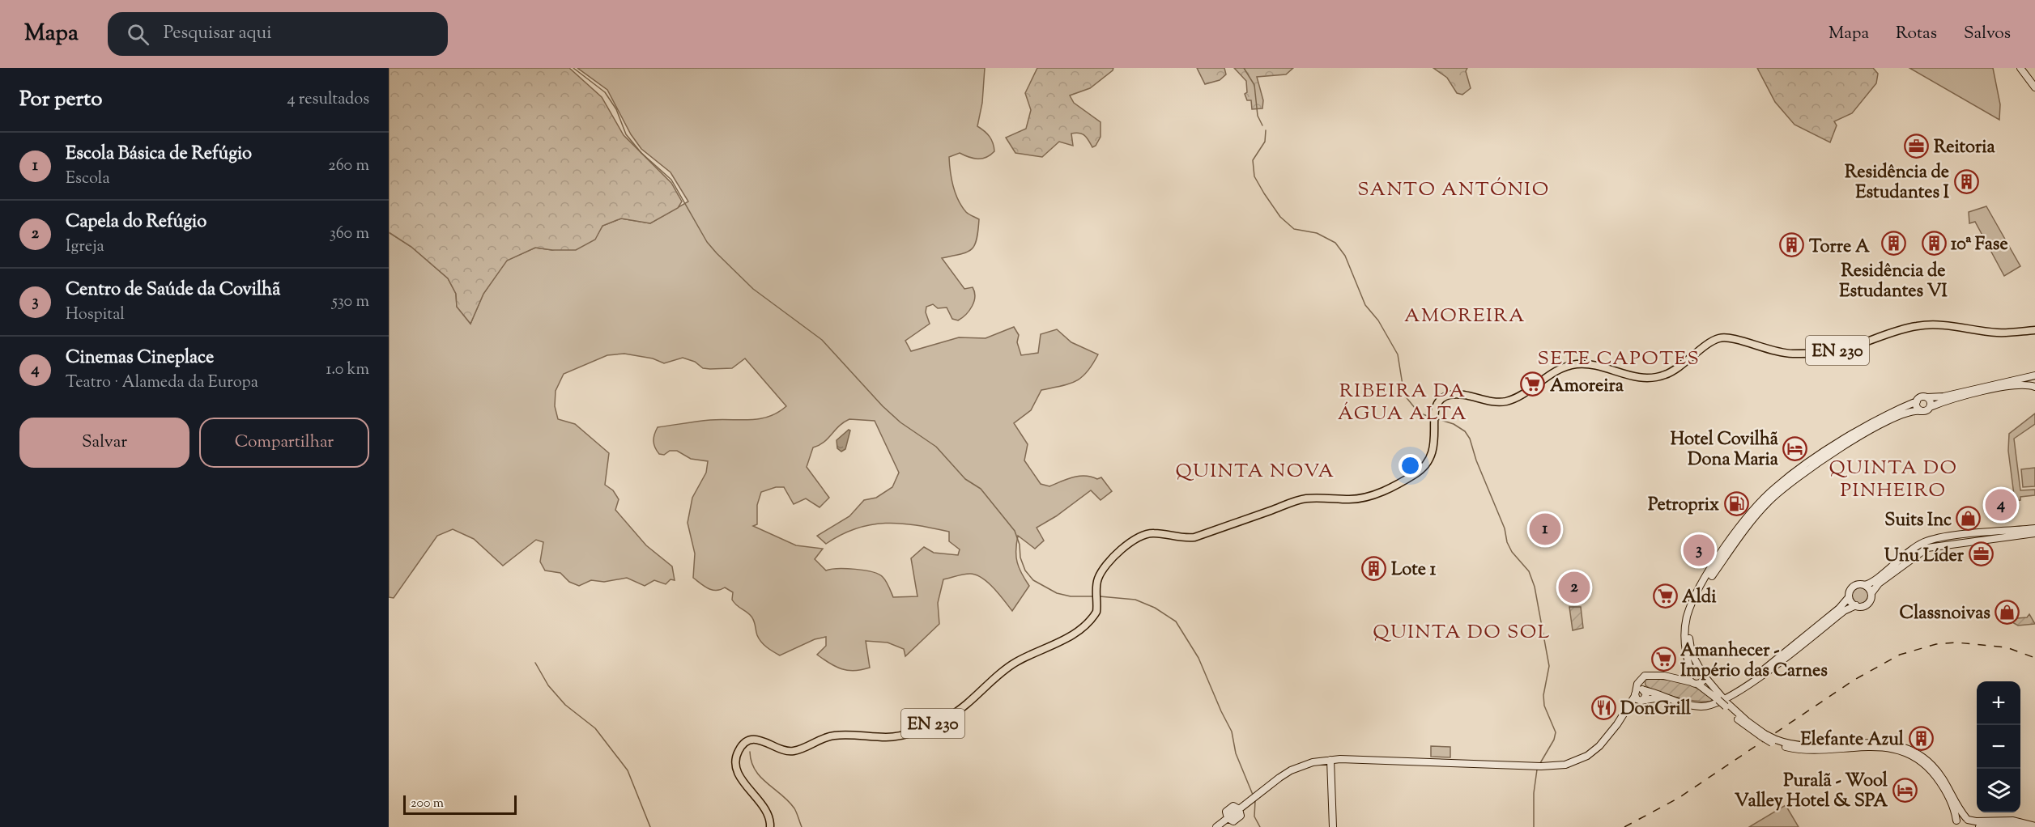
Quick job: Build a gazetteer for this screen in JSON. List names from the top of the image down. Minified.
{"streets":{"main road":["EN 230"]},"districts":["SANTO ANTÓNIO","AMOREIRA","SETE CAPOTES","RIBEIRA DA ÁGUA ALTA","QUINTA DO PINHEIRO","QUINTA NOVA","QUINTA DO SOL"],"places":{"office":["Reitoria","Unu Líder"],"building":["Residência de Estudantes I","10ª Fase","Residência de Estudantes VI","Torre A","Lote 1","Elefante Azul"],"supermarket":["Amoreira","Aldi","Amanhecer - Império das Carnes"],"hotel":["Hotel Covilhã Dona Maria","Puralã - Wool Valley Hotel & SPA"],"fuel station":["Petroprix"],"shop":["Suits Inc","Classnoivas"],"restaurant":["DonGrill"]},"scale_bar":"200 m","page":{"header":"Mapa","search":"Pesquisar aqui","nav":["Mapa","Rotas","Salvos"],"heading":["Por perto","4 resultados"],"list":[{"mark":"1","name":"Escola Básica de Refúgio","note":"Escola","value":"260 m"},{"mark":"2","name":"Capela do Refúgio","note":"Igreja","value":"360 m"},{"mark":"3","name":"Centro de Saúde da Covilhã","note":"Hospital","value":"530 m"},{"mark":"4","name":"Cinemas Cineplace","note":"Teatro · Alameda da Europa","value":"1.0 km"}],"buttons":["Salvar","Compartilhar"],"pins":["4","1","3","2"],"map_buttons":["+","−"],"scale":"200 m"}}
